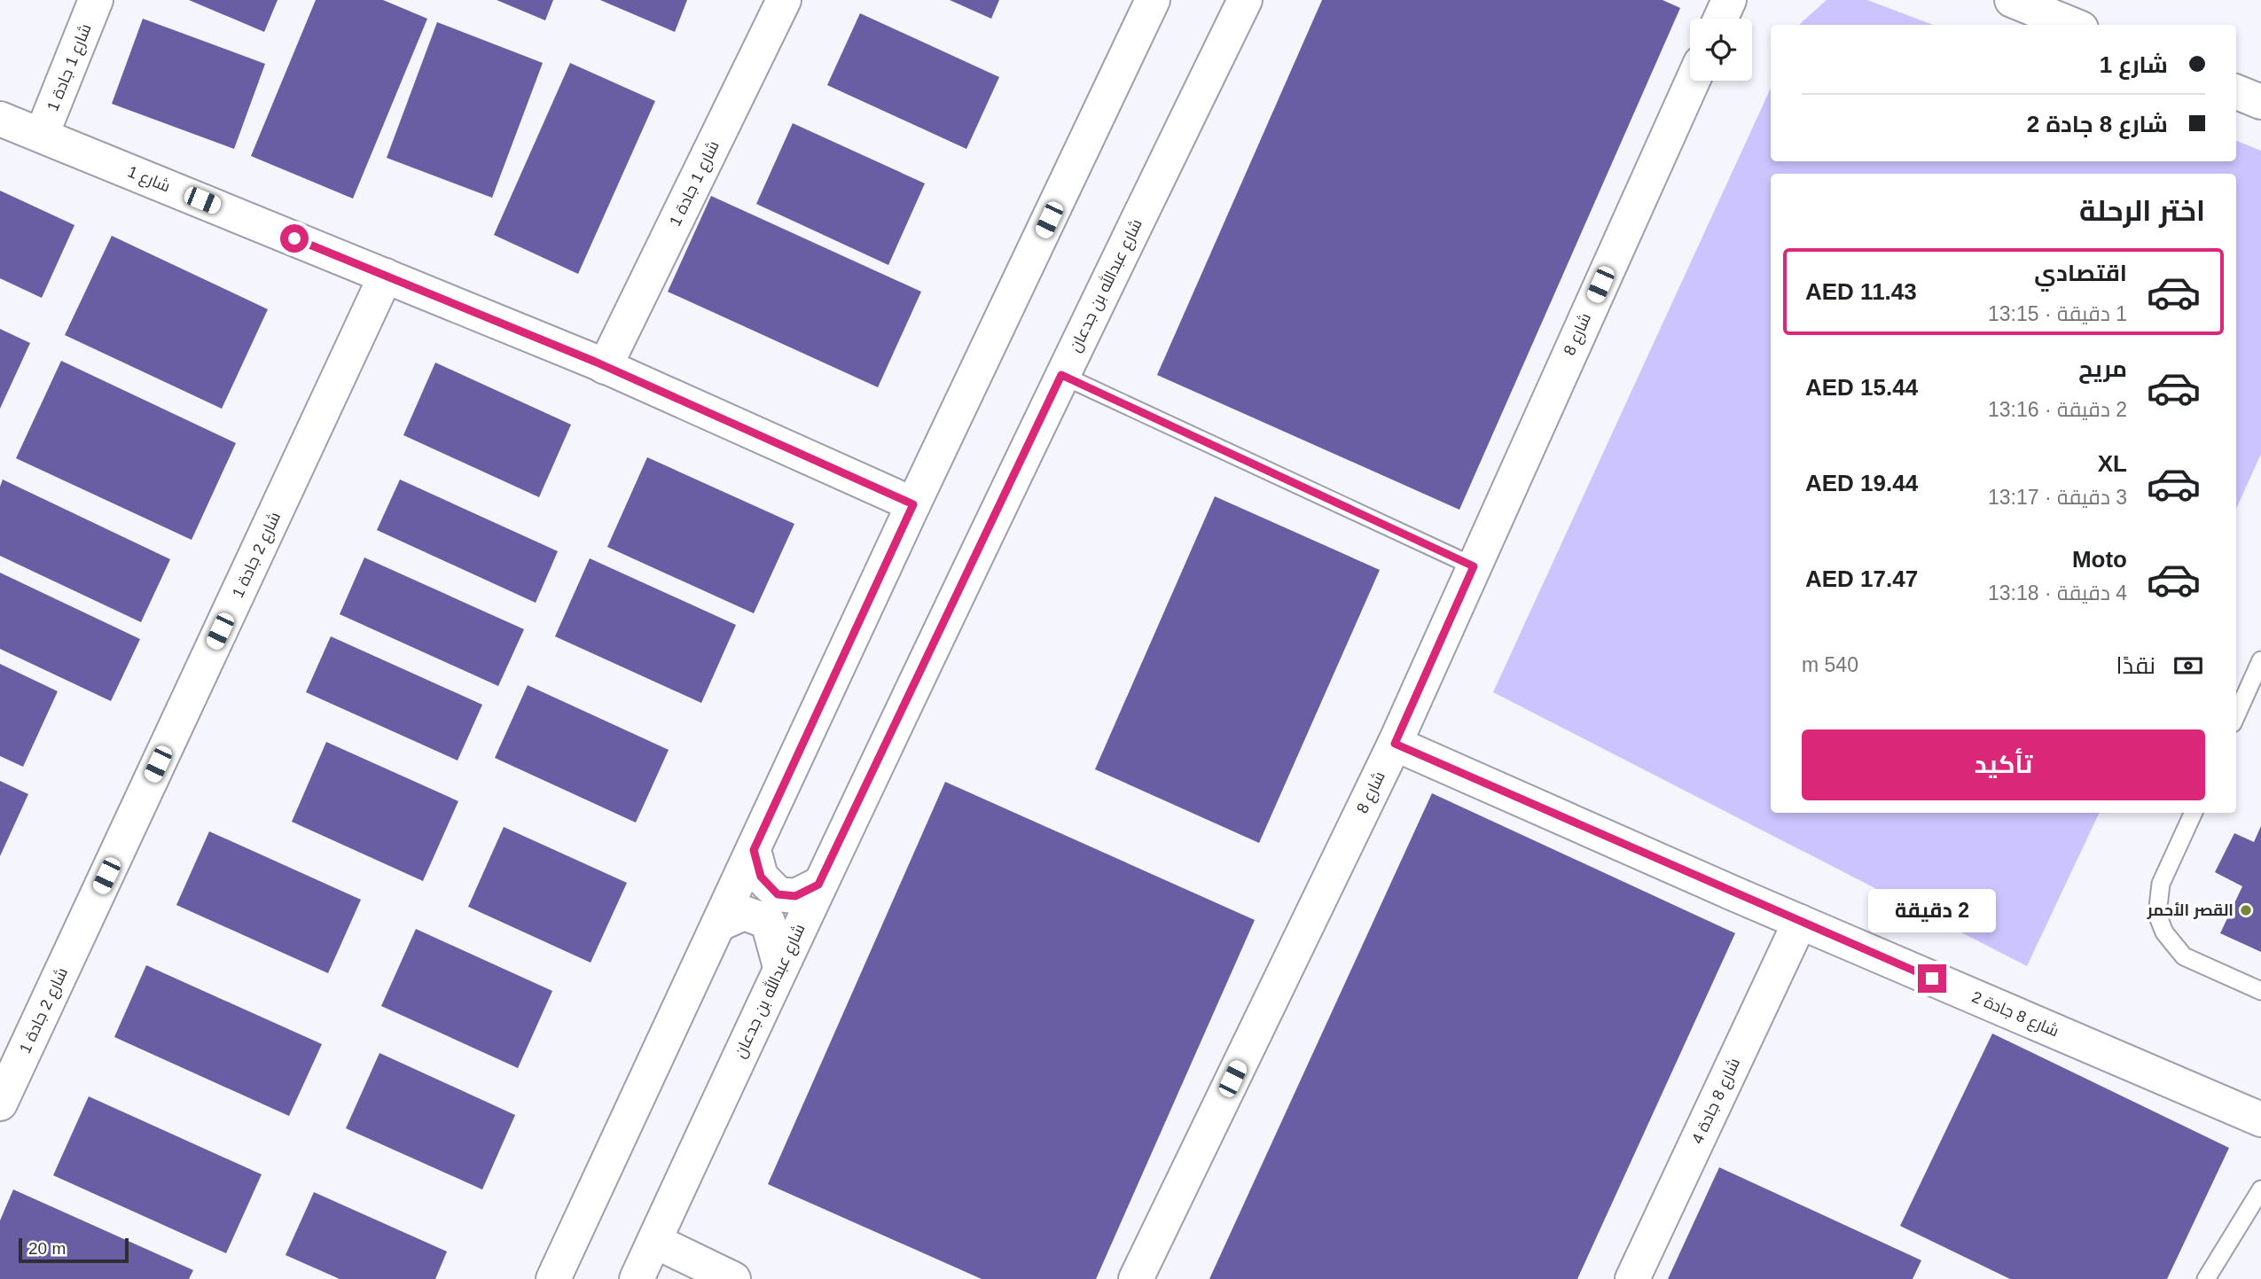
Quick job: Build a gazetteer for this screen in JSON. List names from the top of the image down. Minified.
{"streets":{"main road":["شارع 1 جادة 1","شارع 1","شارع عبدالله بن جدعان","شارع 8","شارع 2 جادة 1","شارع 8 جادة 2","شارع 8 جادة 4"]},"crossings":[["شارع 1 جادة 1","شارع 1"],["شارع 1","شارع 2 جادة 1"],["شارع 8","شارع 8 جادة 2"],["شارع 8 جادة 2","شارع 8 جادة 4"]],"places":["القصر الأحمر"],"scale_bar":"20 m","page":{"banner":["شارع 1","شارع 8 جادة 2"],"heading":"اختر الرحلة","list":[{"name":"اقتصادي","note":"1 دقيقة · 13:15","value":"AED 11.43"},{"name":"مريح","note":"2 دقيقة · 13:16","value":"AED 15.44"},{"name":"XL","note":"3 دقيقة · 13:17","value":"AED 19.44"},{"name":"Moto","note":"4 دقيقة · 13:18","value":"AED 17.47"}],"pay":["نقدًا","540 m"],"buttons":"تأكيد","bubble":"2 دقيقة","scale":"20 m"}}
